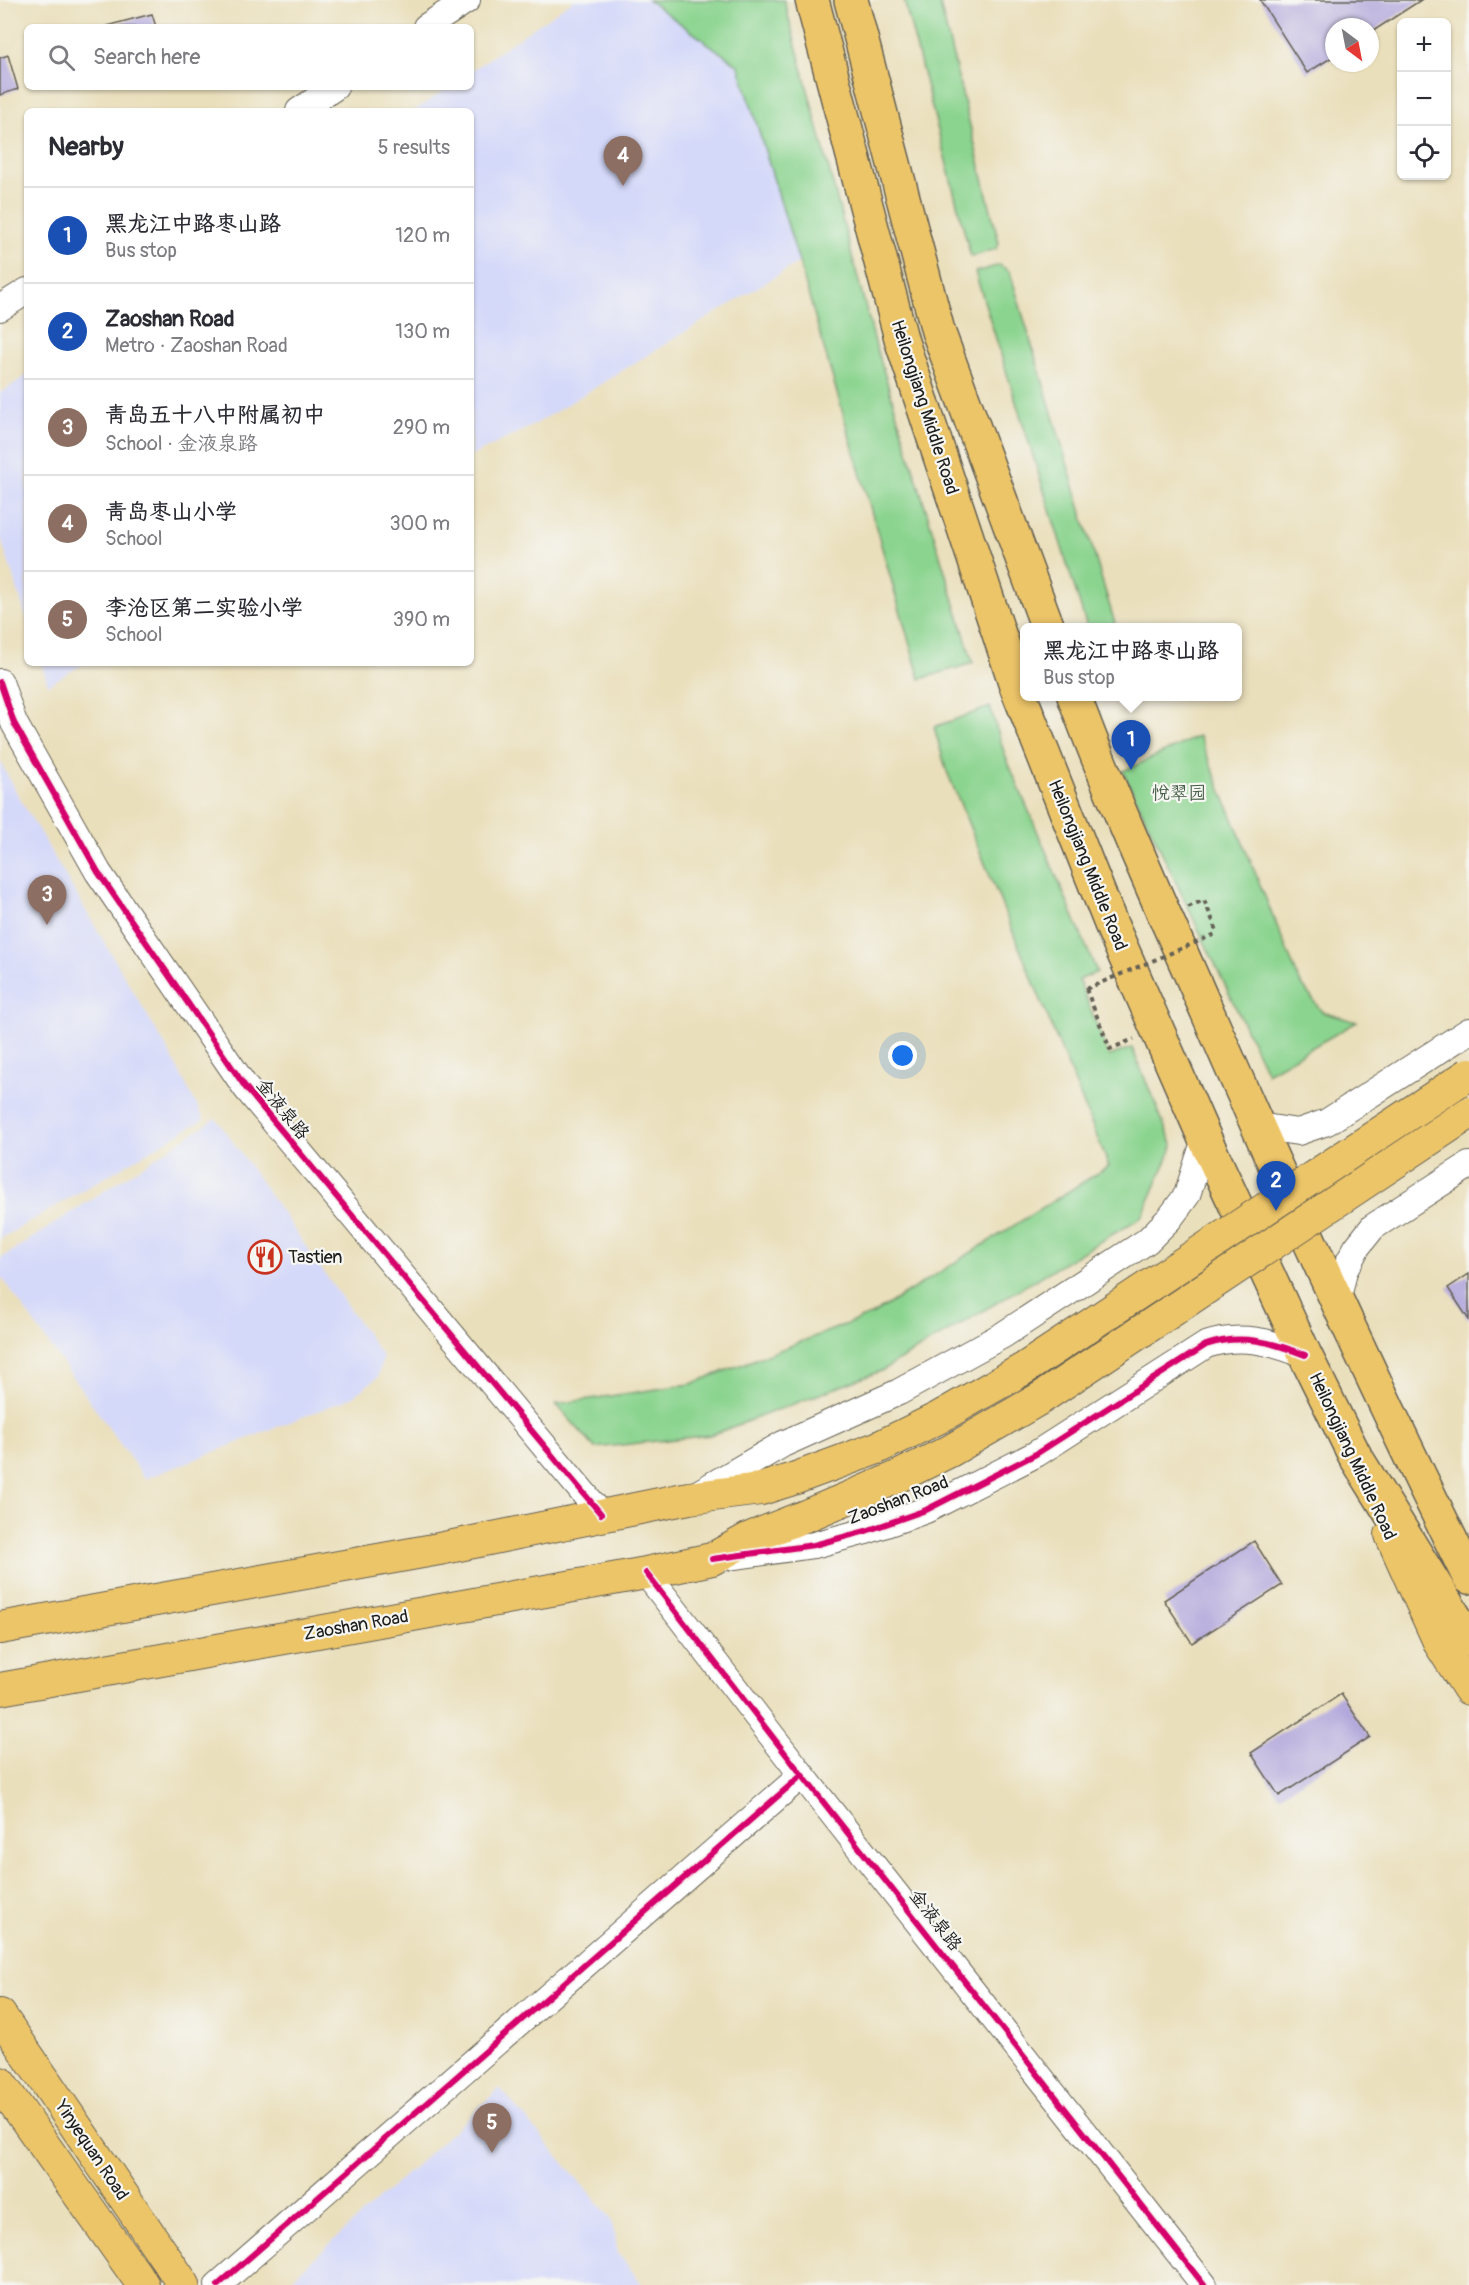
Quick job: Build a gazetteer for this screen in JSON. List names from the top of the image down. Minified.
{"streets":{"highway":["Heilongjiang Middle Road"],"main road":["Zaoshan Road","Yinyequan Road"],"street":["金液泉路"]},"crossings":[["Heilongjiang Middle Road","Zaoshan Road"],["金液泉路","Zaoshan Road"]],"parks":["悦翠园"],"places":{"restaurant":["Tastien"]},"north":"bottom right","page":{"map_buttons":["+","−"],"search":"Search here","heading":["Nearby","5 results"],"pins":["4","1","3","2","5"],"list":[{"mark":"1","name":"黑龙江中路枣山路","note":"Bus stop","value":"120 m"},{"mark":"2","name":"Zaoshan Road","note":"Metro · Zaoshan Road","value":"130 m"},{"mark":"3","name":"青岛五十八中附属初中","note":"School · 金液泉路","value":"290 m"},{"mark":"4","name":"青岛枣山小学","note":"School","value":"300 m"},{"mark":"5","name":"李沧区第二实验小学","note":"School","value":"390 m"}],"popup":["黑龙江中路枣山路","Bus stop"]}}
